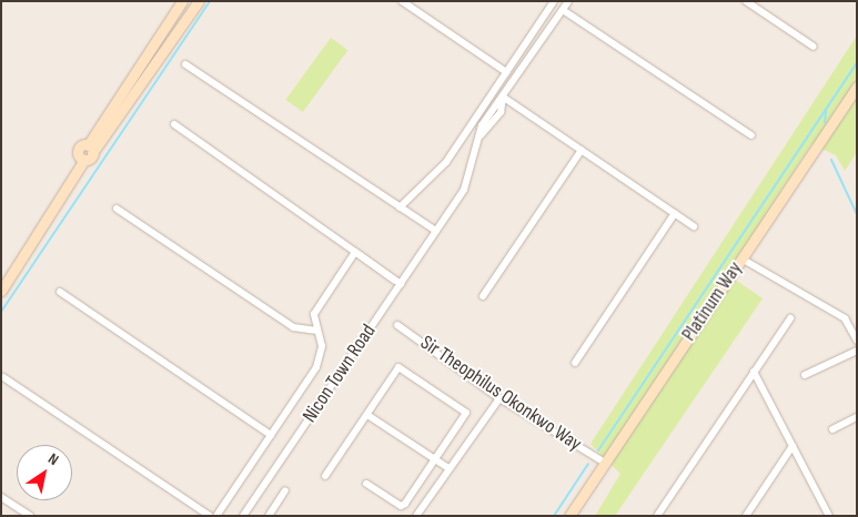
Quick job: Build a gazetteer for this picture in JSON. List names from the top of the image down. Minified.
{"streets":{"street":["Platinum Way","Nicon Town Road","Sir Theophilus Okonkwo Way"]},"crossings":[["Platinum Way","Sir Theophilus Okonkwo Way"]],"north":"top right"}
